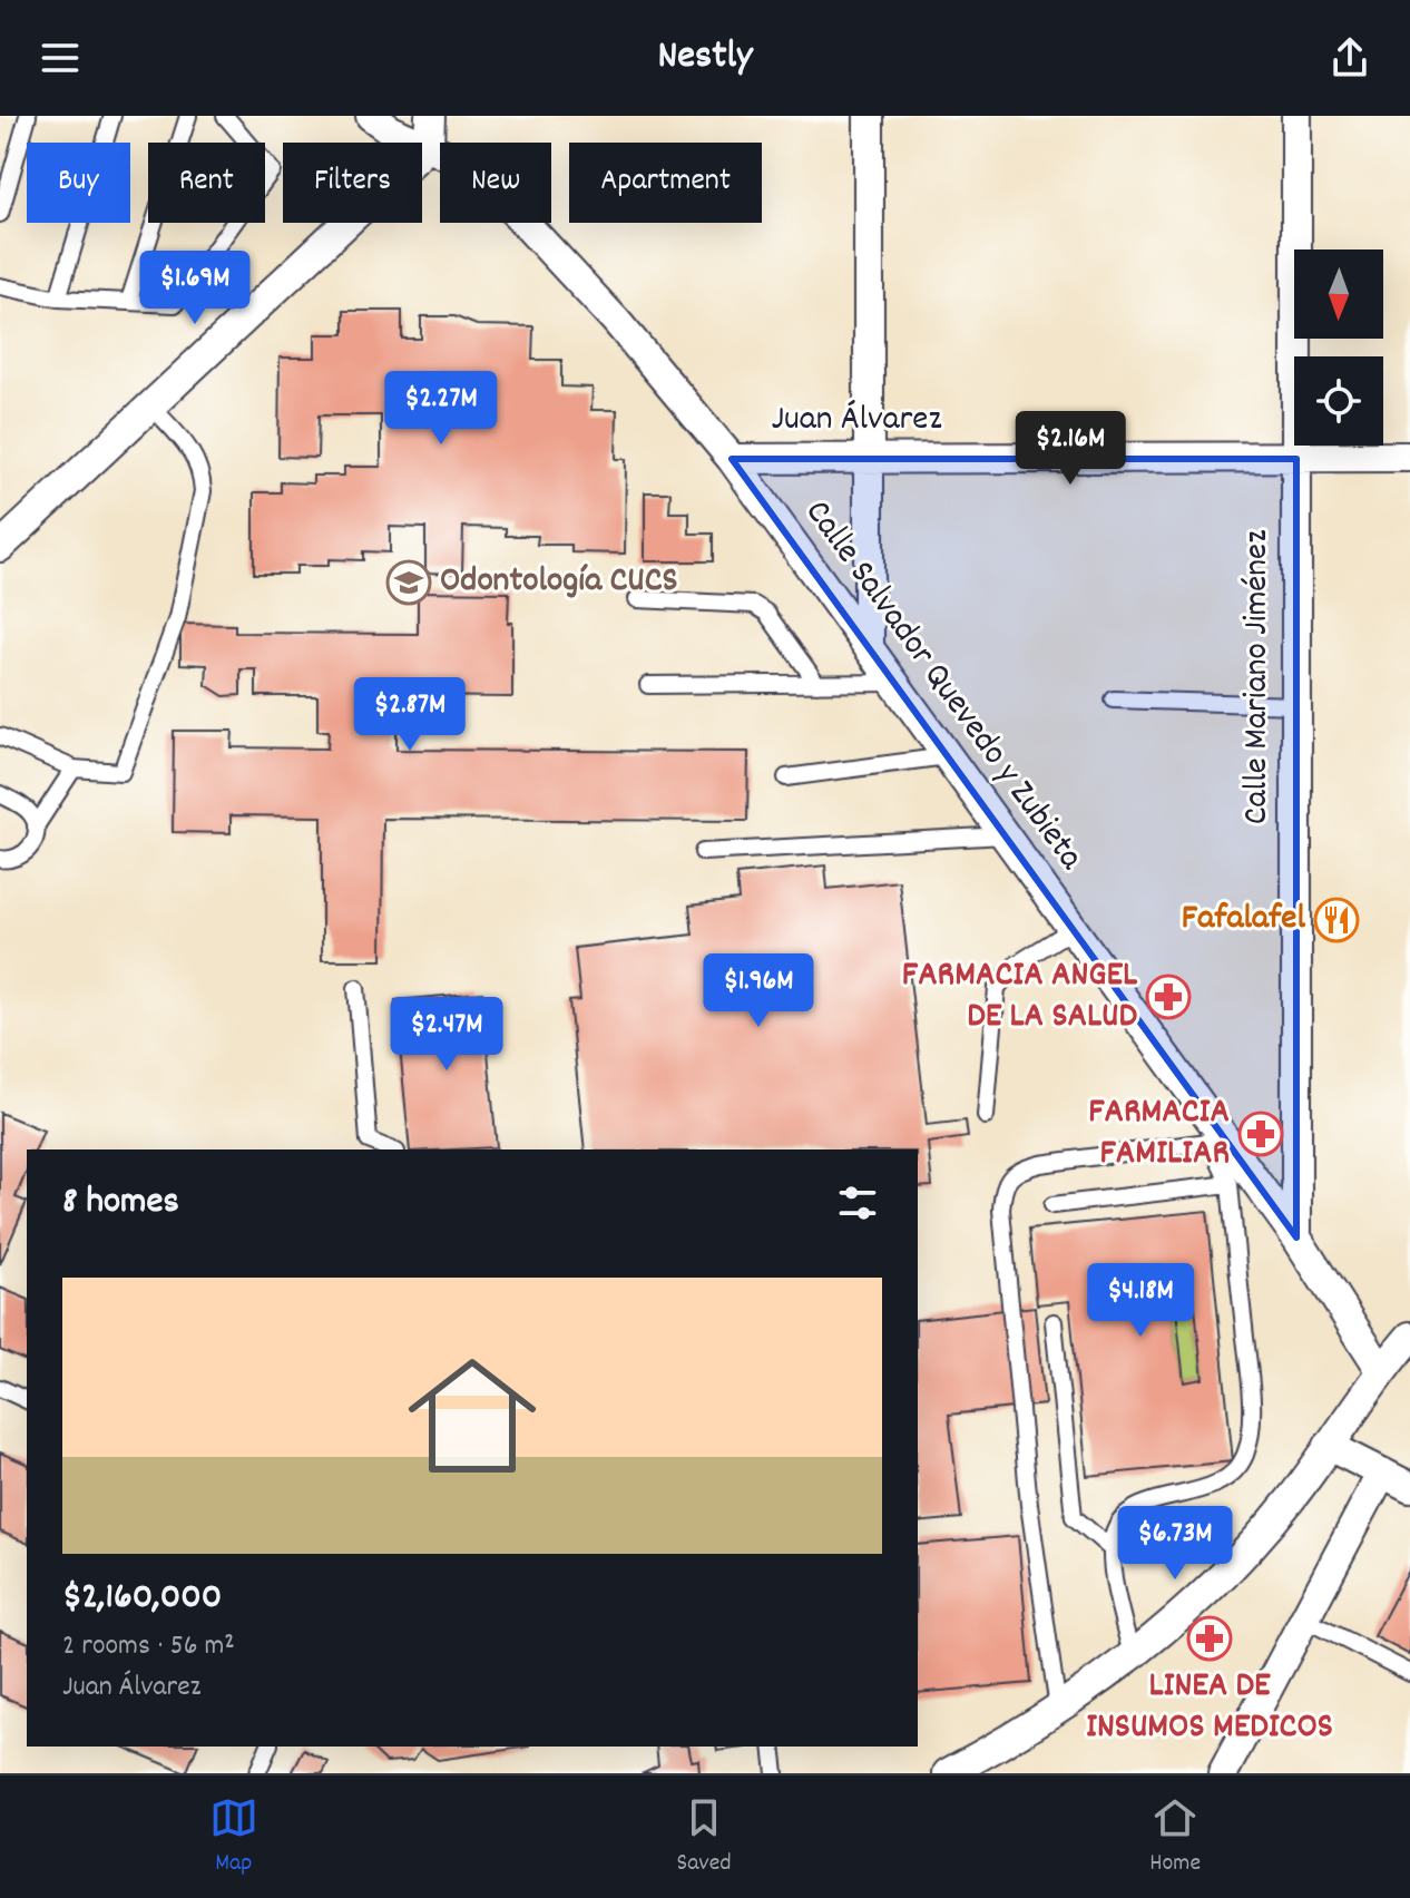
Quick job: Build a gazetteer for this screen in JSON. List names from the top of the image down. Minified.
{"streets":{"street":["Juan Álvarez","Calle Mariano Jiménez","Calle Salvador Quevedo y Zubieta"]},"crossings":[["Juan Álvarez","Calle Mariano Jiménez"],["Juan Álvarez","Calle Salvador Quevedo y Zubieta"],["Calle Mariano Jiménez","Calle Salvador Quevedo y Zubieta"]],"places":{"school or university":["Odontología CUCS"],"restaurant":["Fafalafel"],"pharmacy":["FARMACIA ANGEL DE LA SALUD","FARMACIA FAMILIAR","LINEA DE INSUMOS MEDICOS"]},"north":"bottom","page":{"header":"Nestly","chip":["Buy","Rent","Filters","New","Apartment"],"price":["$1.69M","$2.27M","$2.16M","$2.87M","$1.96M","$2.47M","$4.18M","$6.73M"],"heading":"8 homes","list":[{"name":"$2,160,000","note":"2 rooms · 56 m² · Juan Álvarez"}],"tabs":["Map","Saved","Home"]}}
